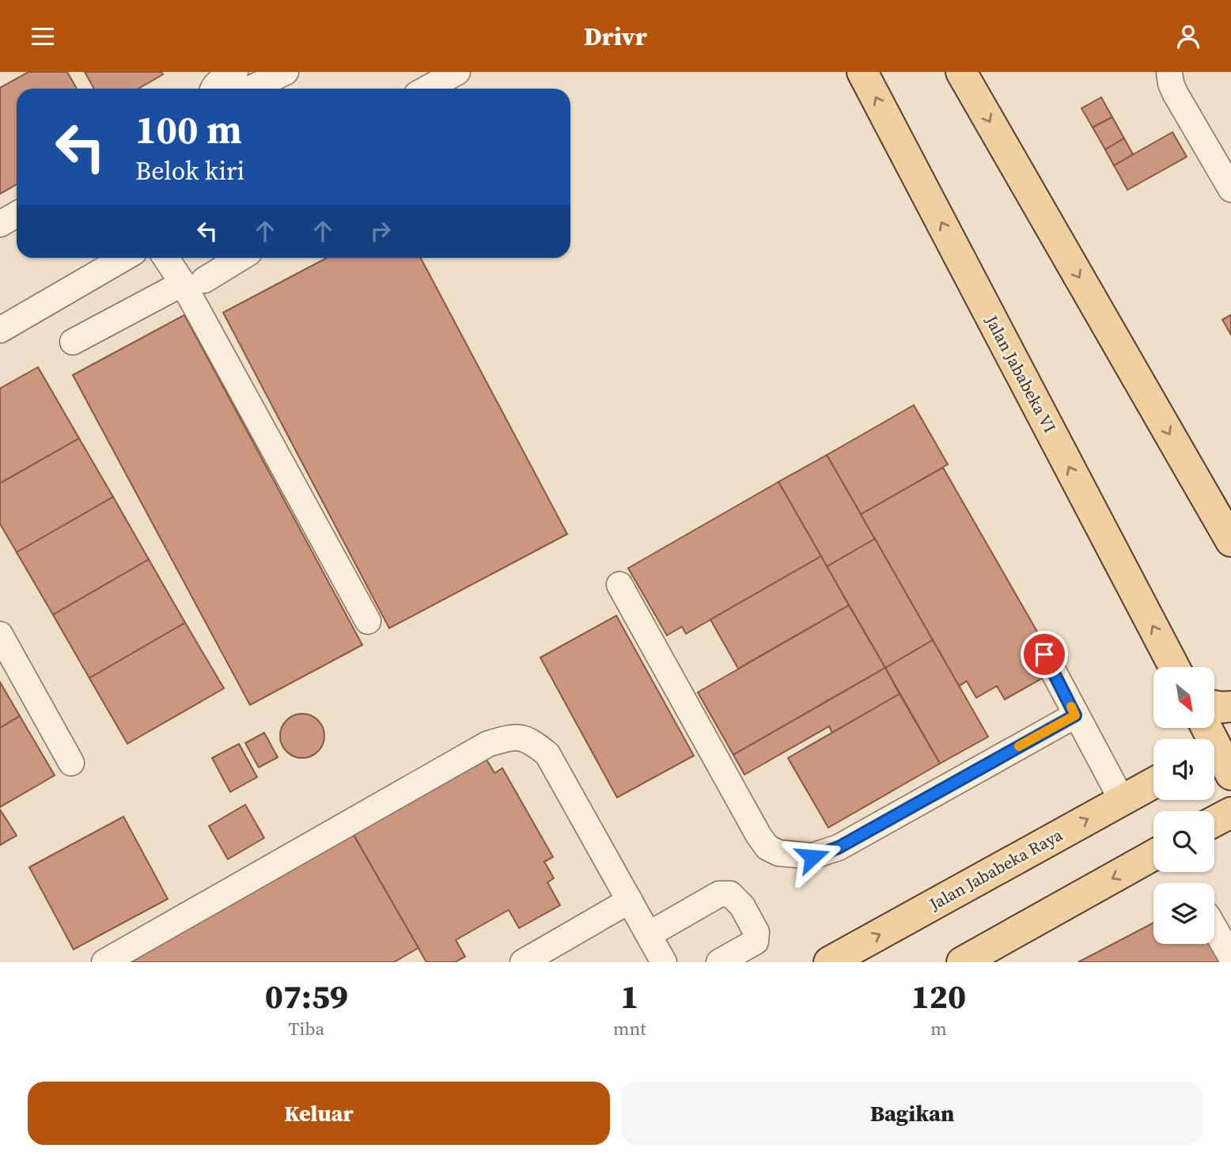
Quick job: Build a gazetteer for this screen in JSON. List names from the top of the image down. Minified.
{"streets":{"main road":["Jalan Jababeka VI","Jalan Jababeka Raya"]},"north":"bottom right","page":{"header":"Drivr","turn":["100 m","Belok kiri"],"eta":["07:59","Tiba","1","mnt","120","m"],"buttons":["Keluar","Bagikan"]}}
